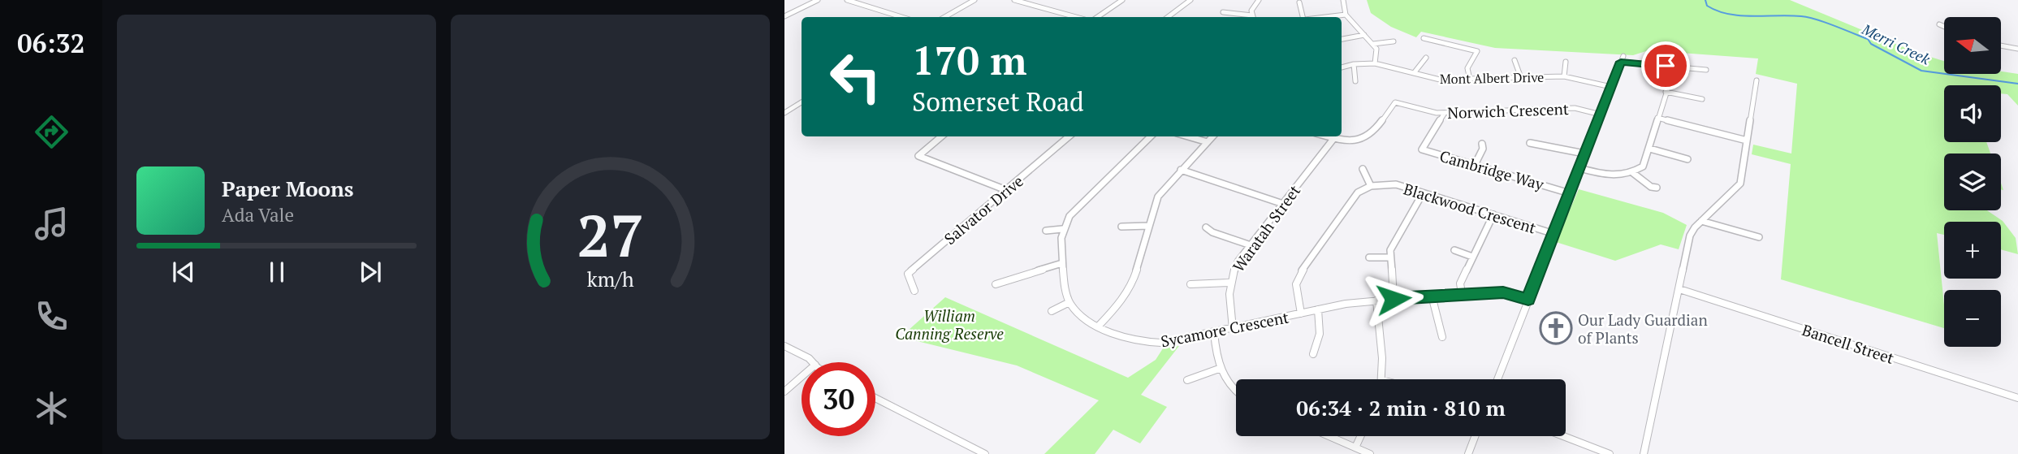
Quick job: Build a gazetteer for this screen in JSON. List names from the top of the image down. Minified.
{"streets":{"street":["Mont Albert Drive","Norwich Crescent","Cambridge Way","Blackwood Crescent","Salvator Drive","Waratah Street","Sycamore Crescent","Bancell Street"]},"crossings":[["Norwich Crescent","Cambridge Way"],["Norwich Crescent","Waratah Street"],["Waratah Street","Sycamore Crescent"]],"water":["Merri Creek"],"parks":["William Canning Reserve"],"places":{"church":["Our Lady Guardian of Plants"]},"north":"left","page":{"tabs":"06:32","map_buttons":["+","−"],"turn":["170 m","Somerset Road"],"song":["Paper Moons","Ada Vale"],"limit":"30","trip":"06:34 · 2 min · 810 m","gauge":["27","km/h"]}}
